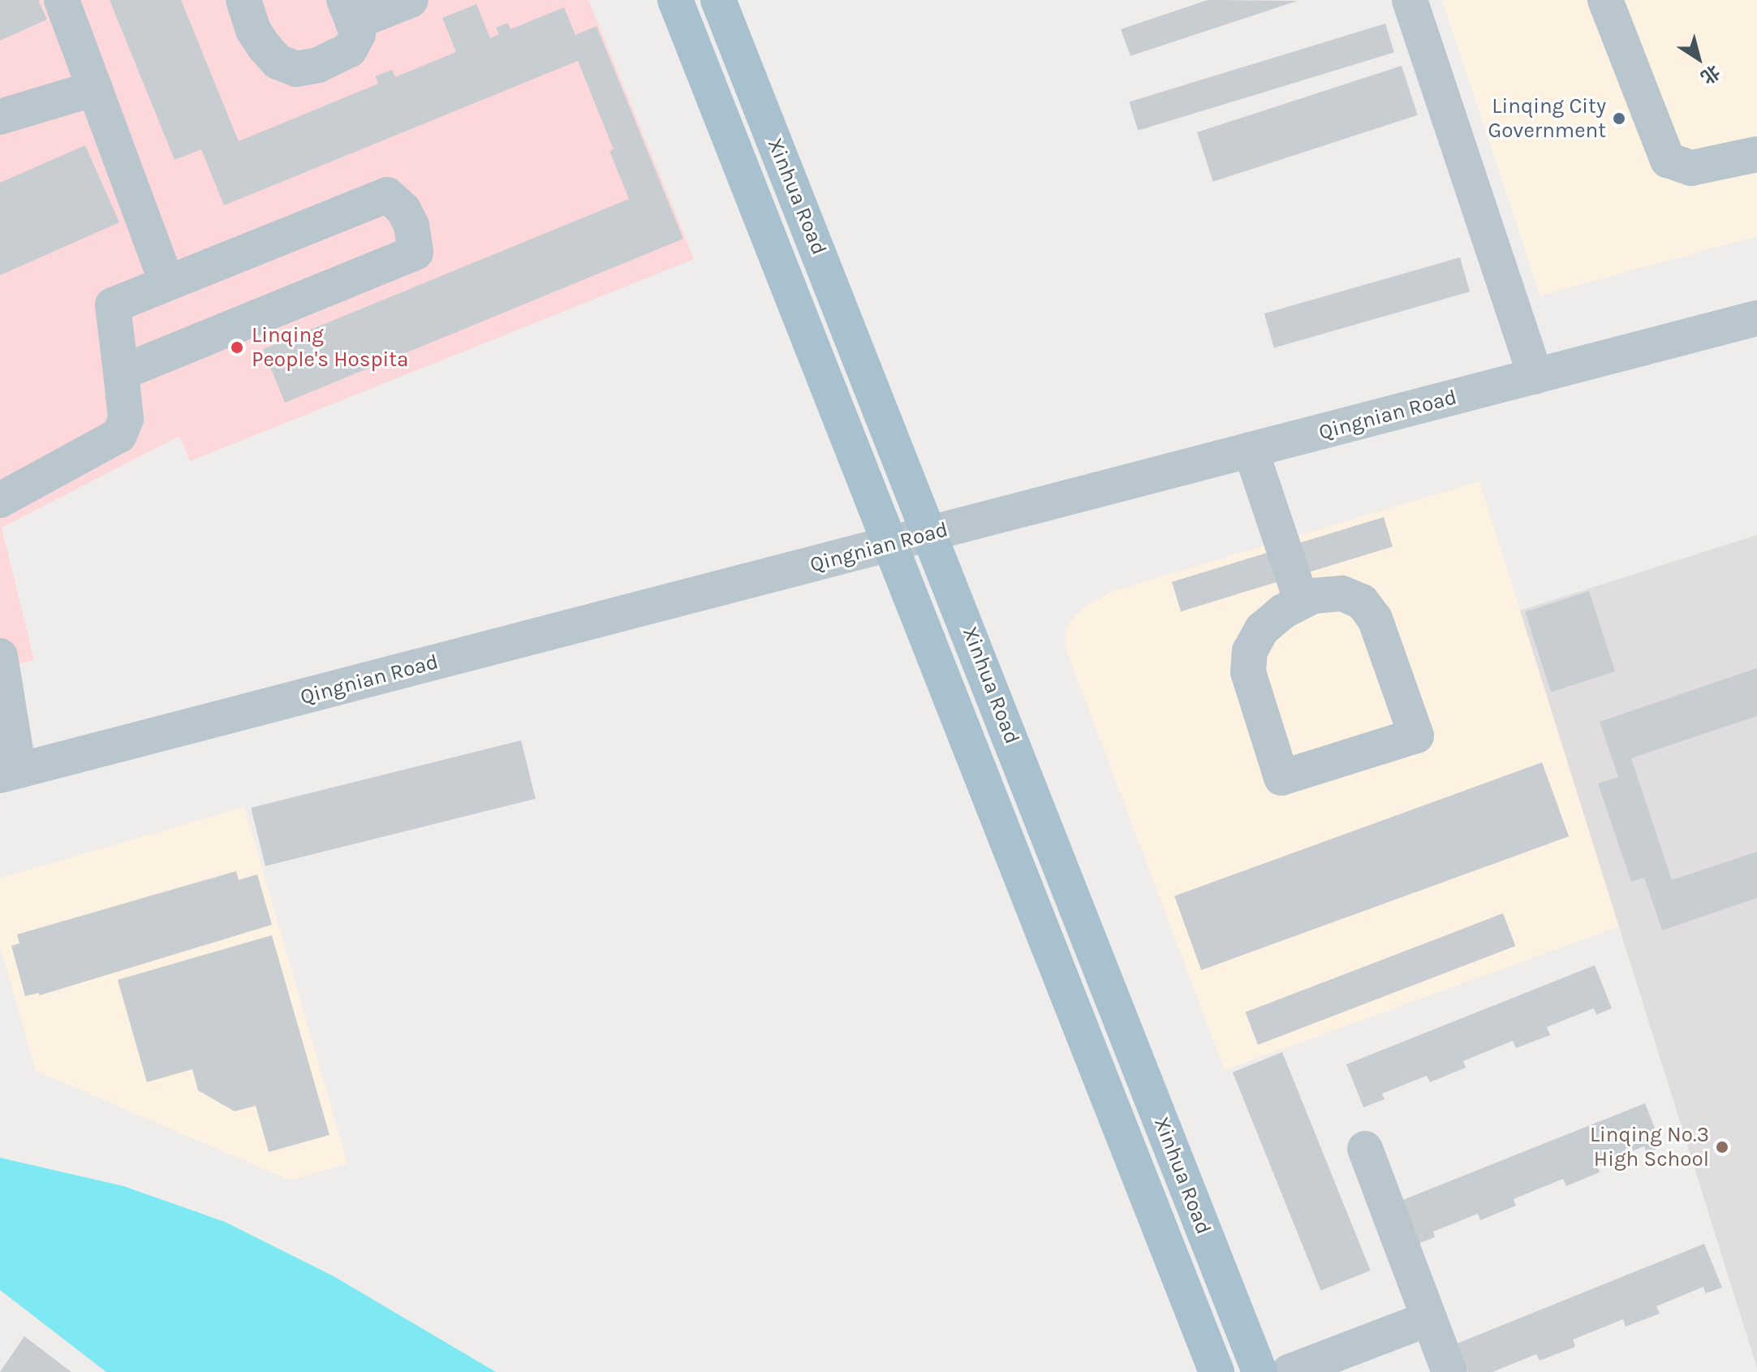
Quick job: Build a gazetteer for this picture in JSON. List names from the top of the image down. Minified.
{"streets":{"main road":["Xinhua Road"],"street":["Qingnian Road"]},"crossings":[["Xinhua Road","Qingnian Road"]],"places":["Linqing City Government","Linqing People's Hospita","Linqing No.3 High School"],"north":"bottom right"}
